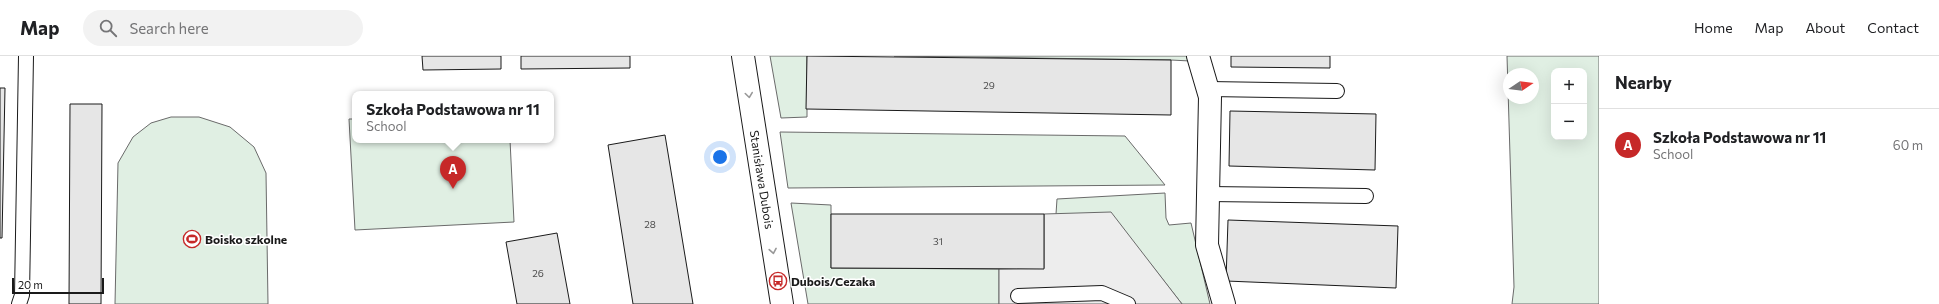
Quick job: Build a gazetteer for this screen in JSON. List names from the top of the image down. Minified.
{"streets":{"street":["Stanisława Dubois"]},"one_way":["Stanisława Dubois"],"places":{"sports":["Boisko szkolne"],"bus stop":["Dubois/Cezaka"]},"house_numbers":["29","28","31","26"],"scale_bar":"20 m","north":"right","page":{"header":"Map","search":"Search here","nav":["Home","Map","About","Contact"],"heading":"Nearby","map_buttons":["+","−"],"popup":["Szkoła Podstawowa nr 11","School"],"list":[{"mark":"A","name":"Szkoła Podstawowa nr 11","note":"School","value":"60 m"}],"pins":"A","scale":"20 m"}}
